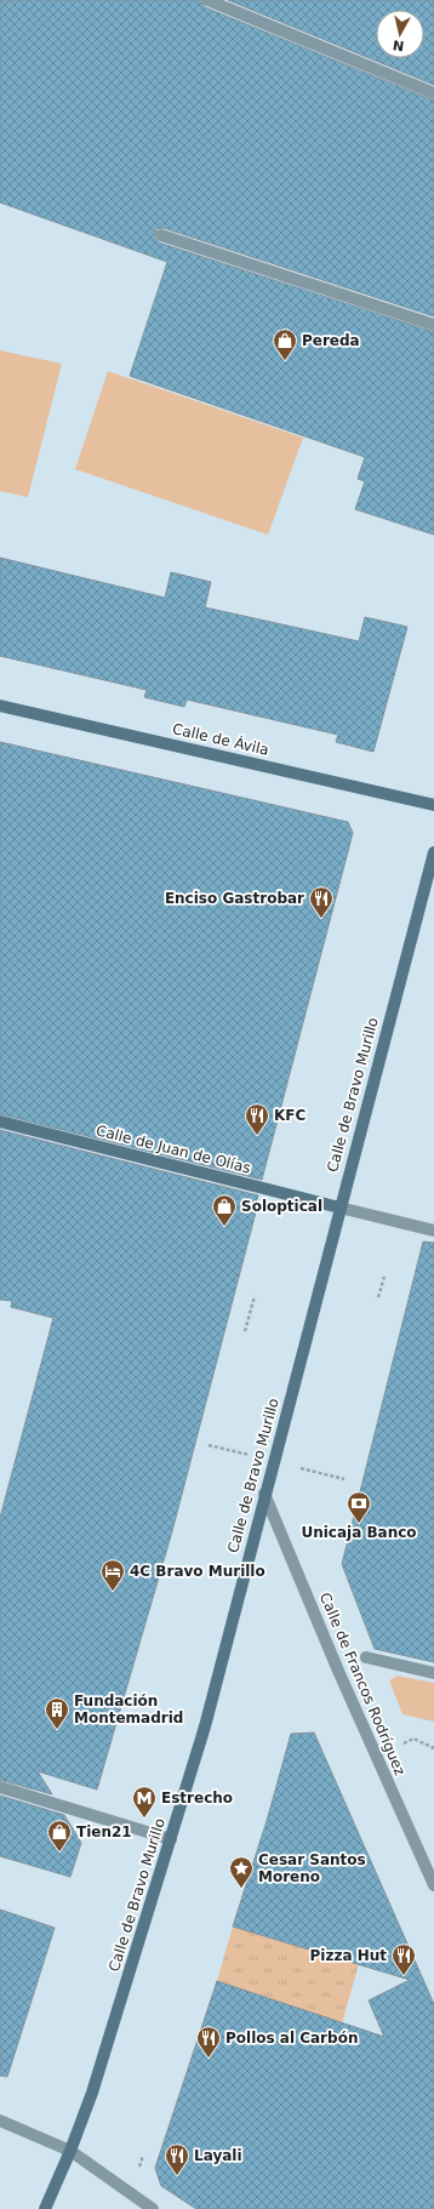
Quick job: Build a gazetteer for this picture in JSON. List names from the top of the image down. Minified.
{"streets":{"main road":["Calle de Ávila","Calle de Bravo Murillo","Calle de Juan de Olías"],"street":["Calle de Francos Rodríguez"]},"crossings":[["Calle de Bravo Murillo","Calle de Juan de Olías"],["Calle de Bravo Murillo","Calle de Francos Rodríguez"]],"places":{"shop":["Pereda","Soloptical","Tien21"],"restaurant":["Enciso Gastrobar","KFC","Pizza Hut","Pollos al Carbón","Layali"],"bank":["Unicaja Banco"],"hotel":["4C Bravo Murillo"],"building":["Fundación Montemadrid"],"metro station":["Estrecho"],"place":["Cesar Santos Moreno"]},"north":"bottom"}
